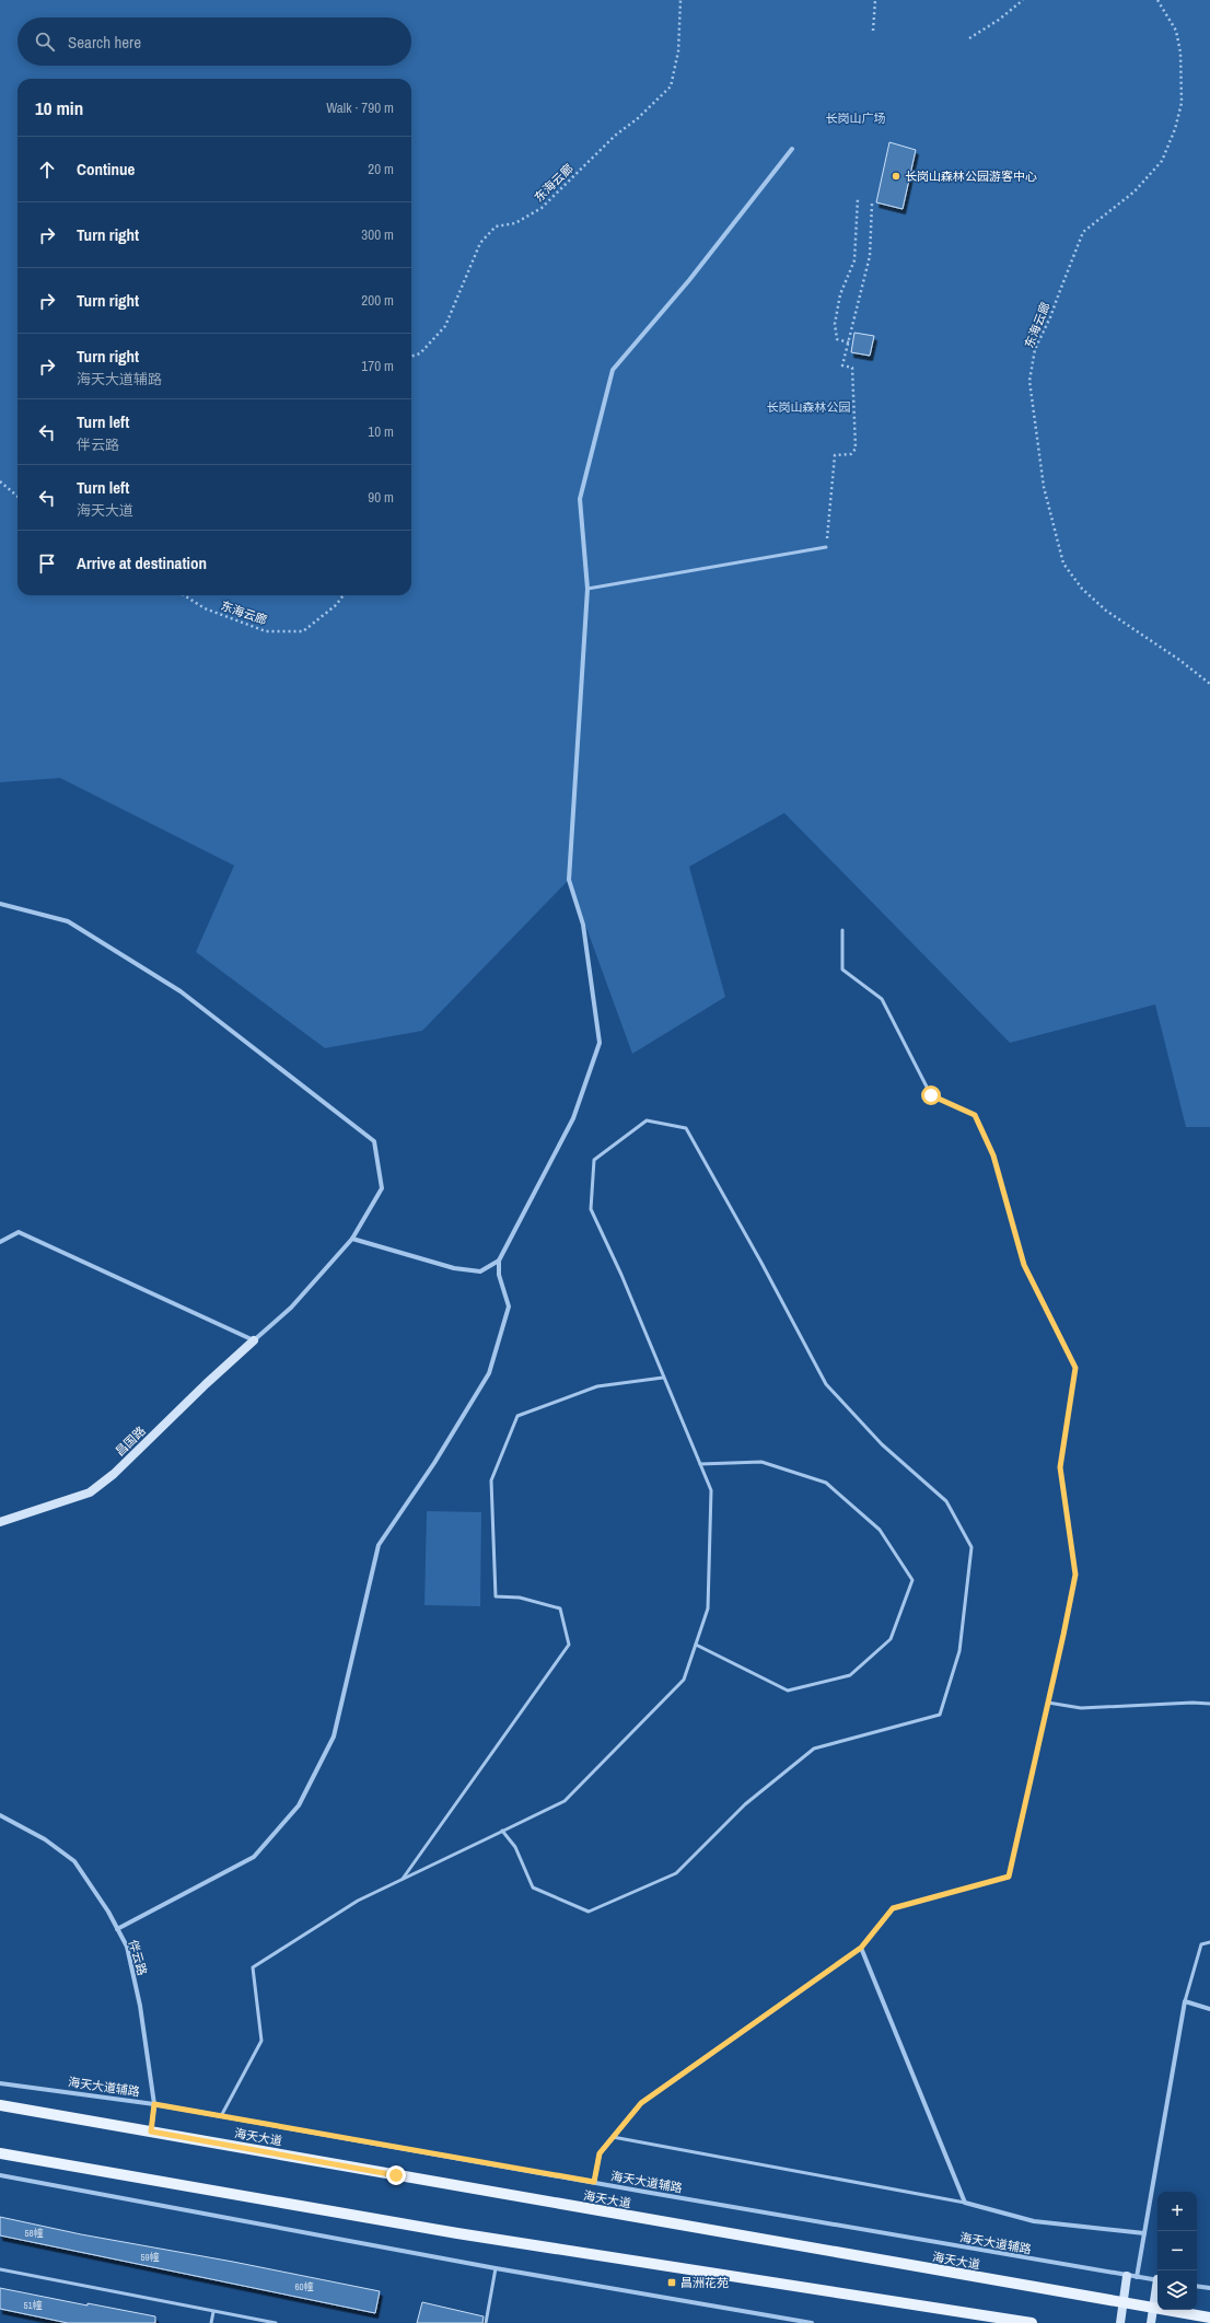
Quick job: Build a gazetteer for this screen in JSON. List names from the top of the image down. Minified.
{"streets":{"main road":["昌国路","海天大道"],"street":["伴云路","海天大道辅路"],"path":["东海云廊"]},"crossings":[["伴云路","海天大道辅路"],["伴云路","海天大道"]],"parks":["长岗山广场","长岗山森林公园"],"places":{"other":["长岗山森林公园游客中心"],"transit":["昌洲花苑"]},"house_numbers":["58幢","59幢","60幢","51幢"],"page":{"search":"Search here","heading":["10 min","Walk · 790 m"],"list":[["Continue","20 m"],["Turn right","300 m"],["Turn right","200 m"],["Turn right","海天大道辅路","170 m"],["Turn left","伴云路","10 m"],["Turn left","海天大道","90 m"],"Arrive at destination"],"map_buttons":["+","−"]}}
